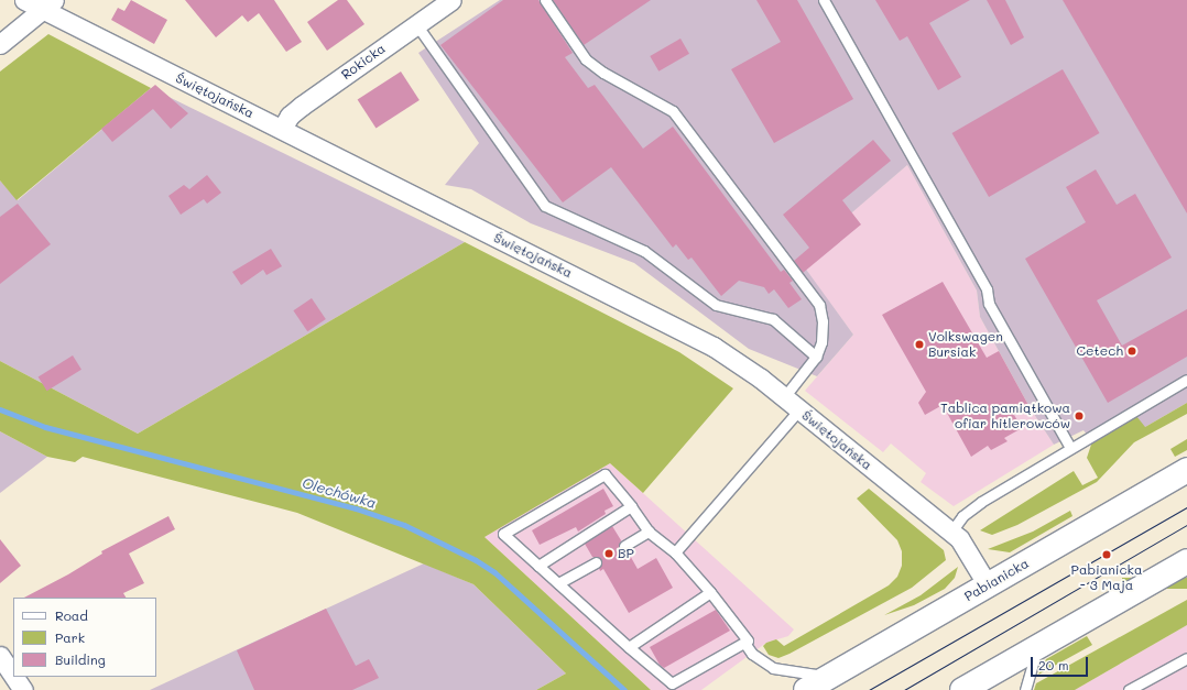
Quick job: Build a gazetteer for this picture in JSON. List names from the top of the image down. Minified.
{"streets":{"main road":["Pabianicka"],"street":["Rokicka","Świętojańska"]},"crossings":[["Rokicka","Świętojańska"],["Świętojańska","Pabianicka"]],"water":["Olechówka"],"places":["Volkswagen Bursiak","Cetech","Tablica pamiątkowa ofiar hitlerowców","BP","Pabianicka - 3 Maja"],"legend":["Road","Park","Building"],"scale_bar":"20 m"}
